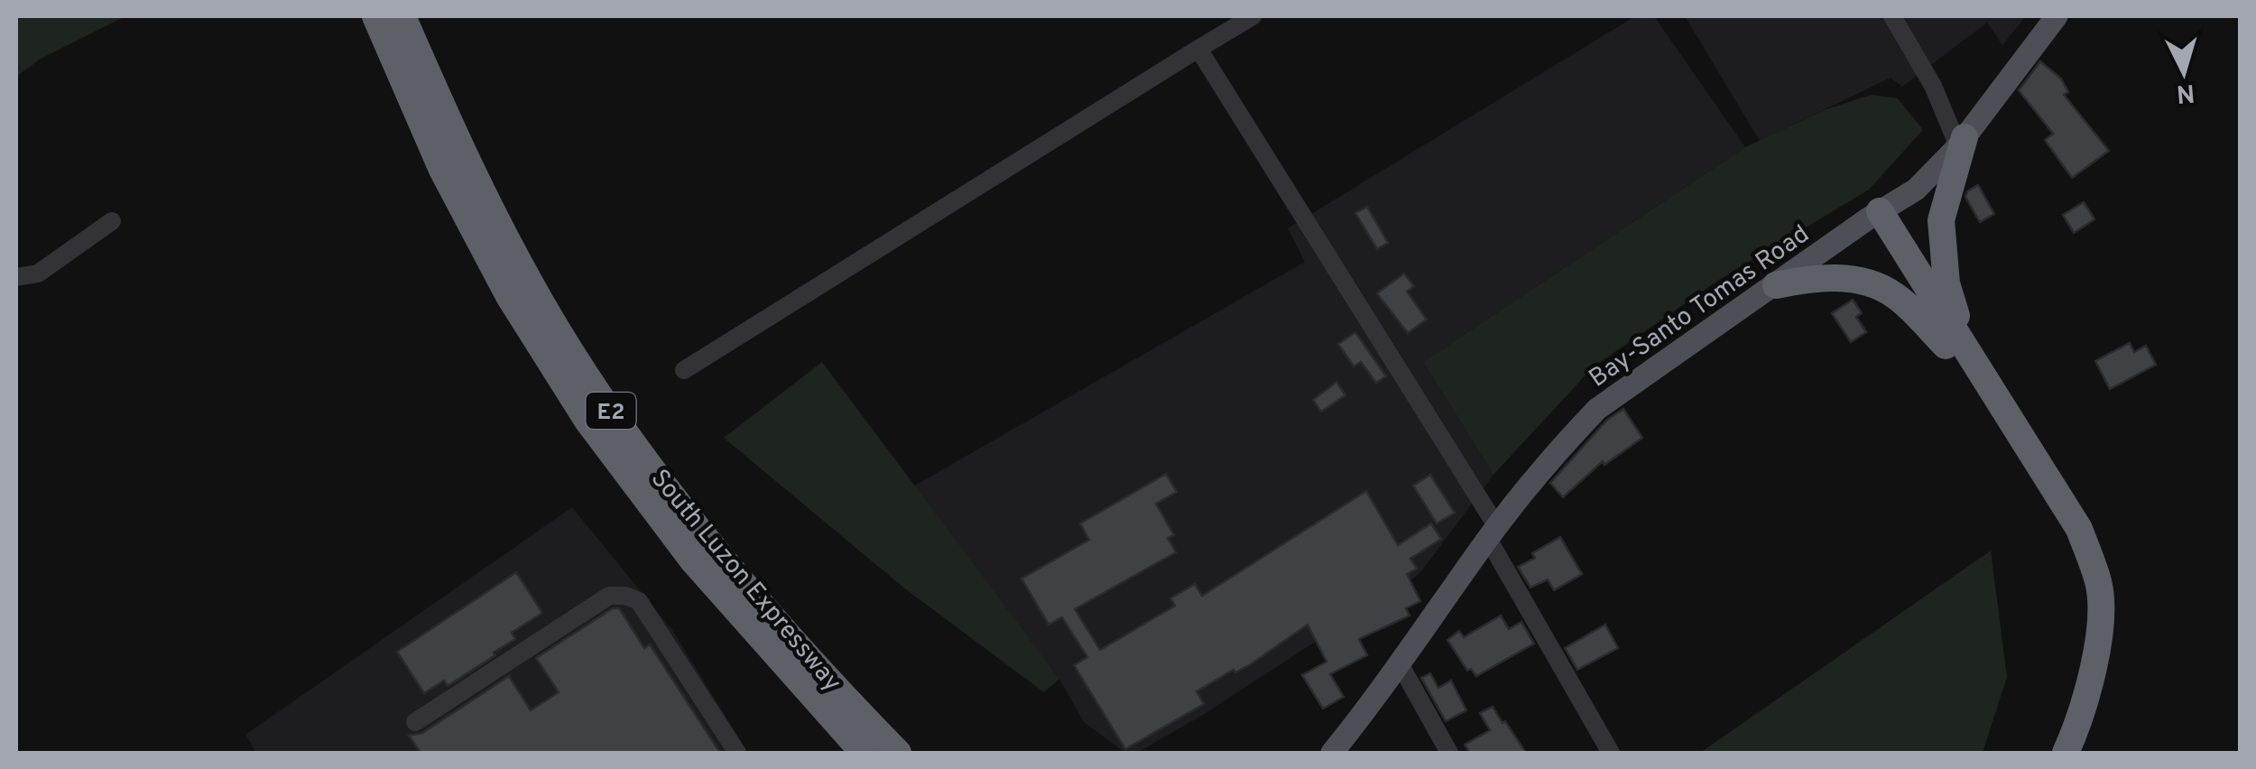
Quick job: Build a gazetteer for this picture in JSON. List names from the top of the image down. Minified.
{"streets":{"highway":["E2","South Luzon Expressway"],"main road":["Bay-Santo Tomas Road"]},"north":"bottom"}
